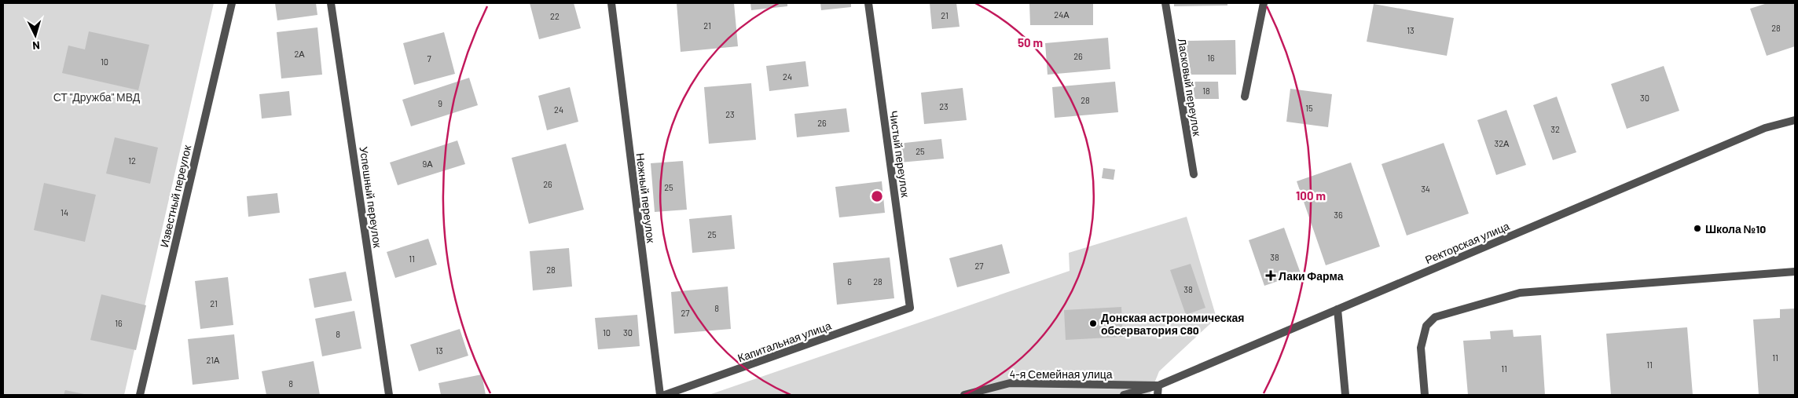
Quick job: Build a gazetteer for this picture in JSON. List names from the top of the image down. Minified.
{"streets":{"street":["Ласковый переулок","Чистый переулок","Известный переулок","Успешный переулок","Нежный переулок","Ректорская улица","Капитальная улица","4-я Семейная улица"]},"crossings":[["Чистый переулок","Капитальная улица"],["Ректорская улица","4-я Семейная улица"]],"parks":["СТ \"Дружба\" МВД"],"places":{"other":["Школа №10","Донская астрономическая обсерватория C80"],"health":["Лаки Фарма"]},"house_numbers":["24А","21","22","21","28","13","2А","26","16","7","10","24","18","30","28","9","23","15","24","23","26","32","32А","25","12","9А","26","25","34","14","36","25","38","11","27","28","6","28","38","21","8","27","16","10","30","8","13","11","21А","11","11","8"],"north":"bottom","rings":["50 m","100 m"]}
